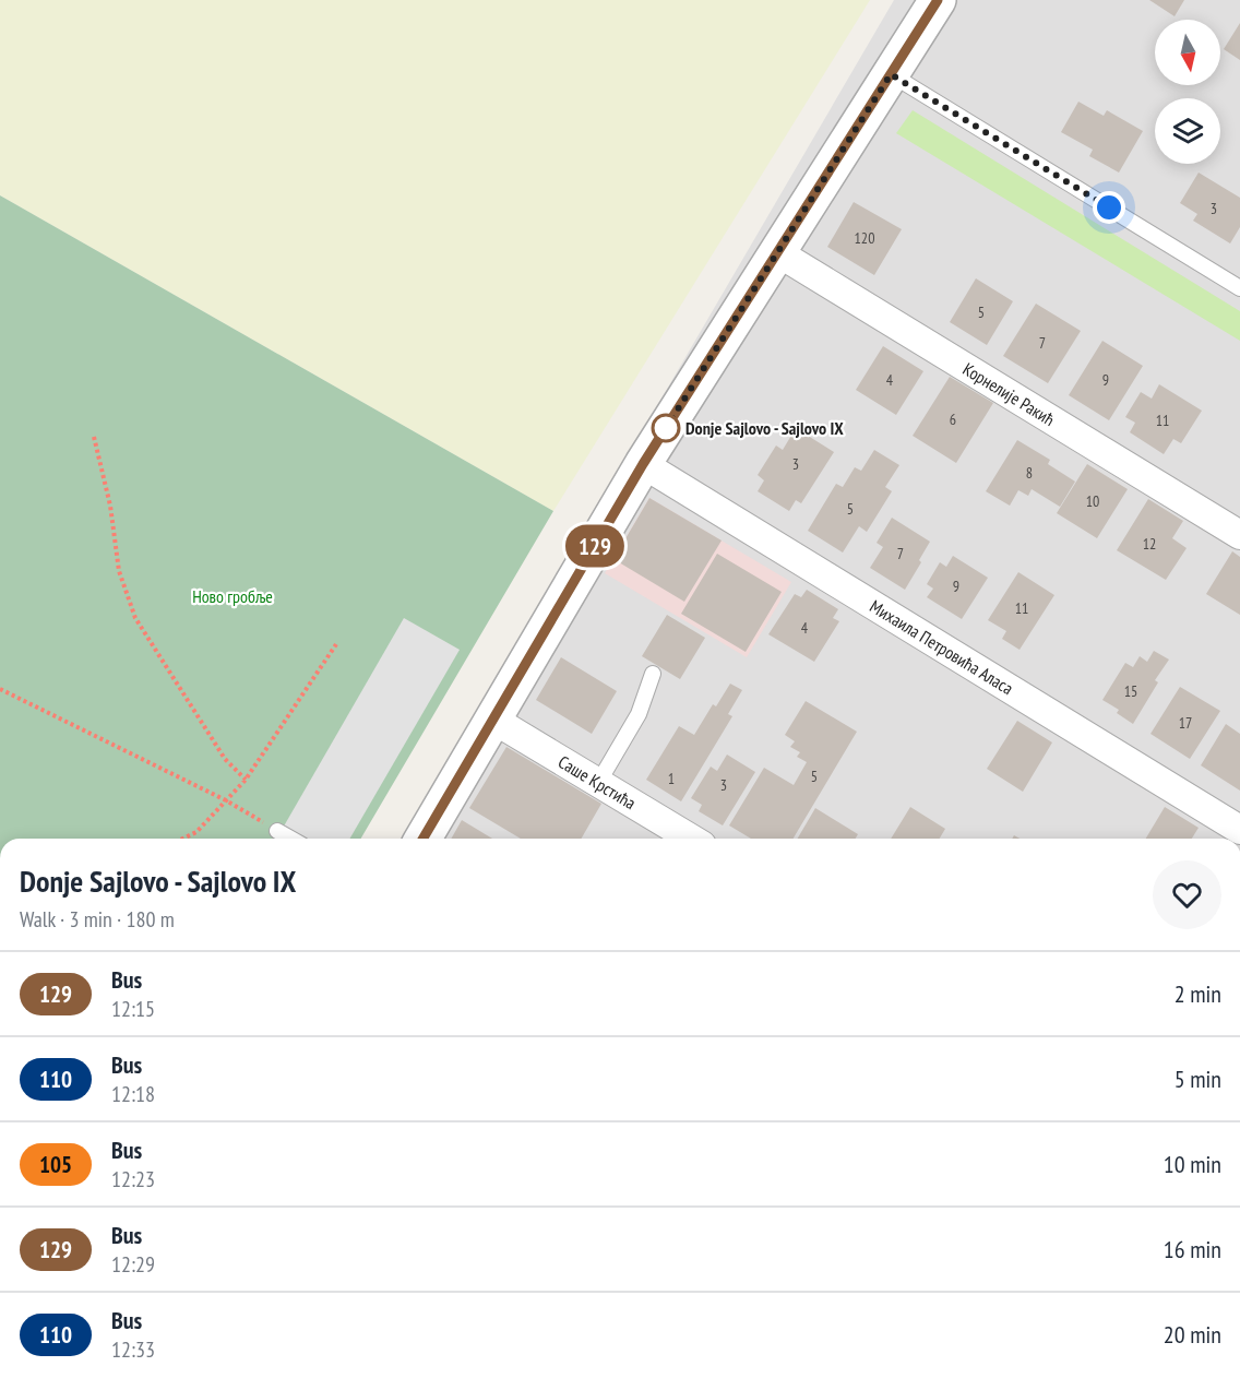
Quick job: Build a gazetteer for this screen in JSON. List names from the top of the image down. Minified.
{"streets":{"street":["Корнелије Ракић","Михаила Петровића Аласа","Саше Крстића"]},"parks":["Ново гробље"],"places":["Donje Sajlovo - Sajlovo IX"],"lines":["bus line 129"],"house_numbers":["3","120","5","7","4","9","6","11","3","8","10","5","12","7","9","11","4","15","17","5","1","3"],"north":"bottom","page":{"on_map":"129","heading":["Donje Sajlovo - Sajlovo IX","Walk · 3 min · 180 m"],"list":[{"mark":"129","name":"Bus","note":"12:15","value":"2 min"},{"mark":"110","name":"Bus","note":"12:18","value":"5 min"},{"mark":"105","name":"Bus","note":"12:23","value":"10 min"},{"mark":"129","name":"Bus","note":"12:29","value":"16 min"},{"mark":"110","name":"Bus","note":"12:33","value":"20 min"}]}}
